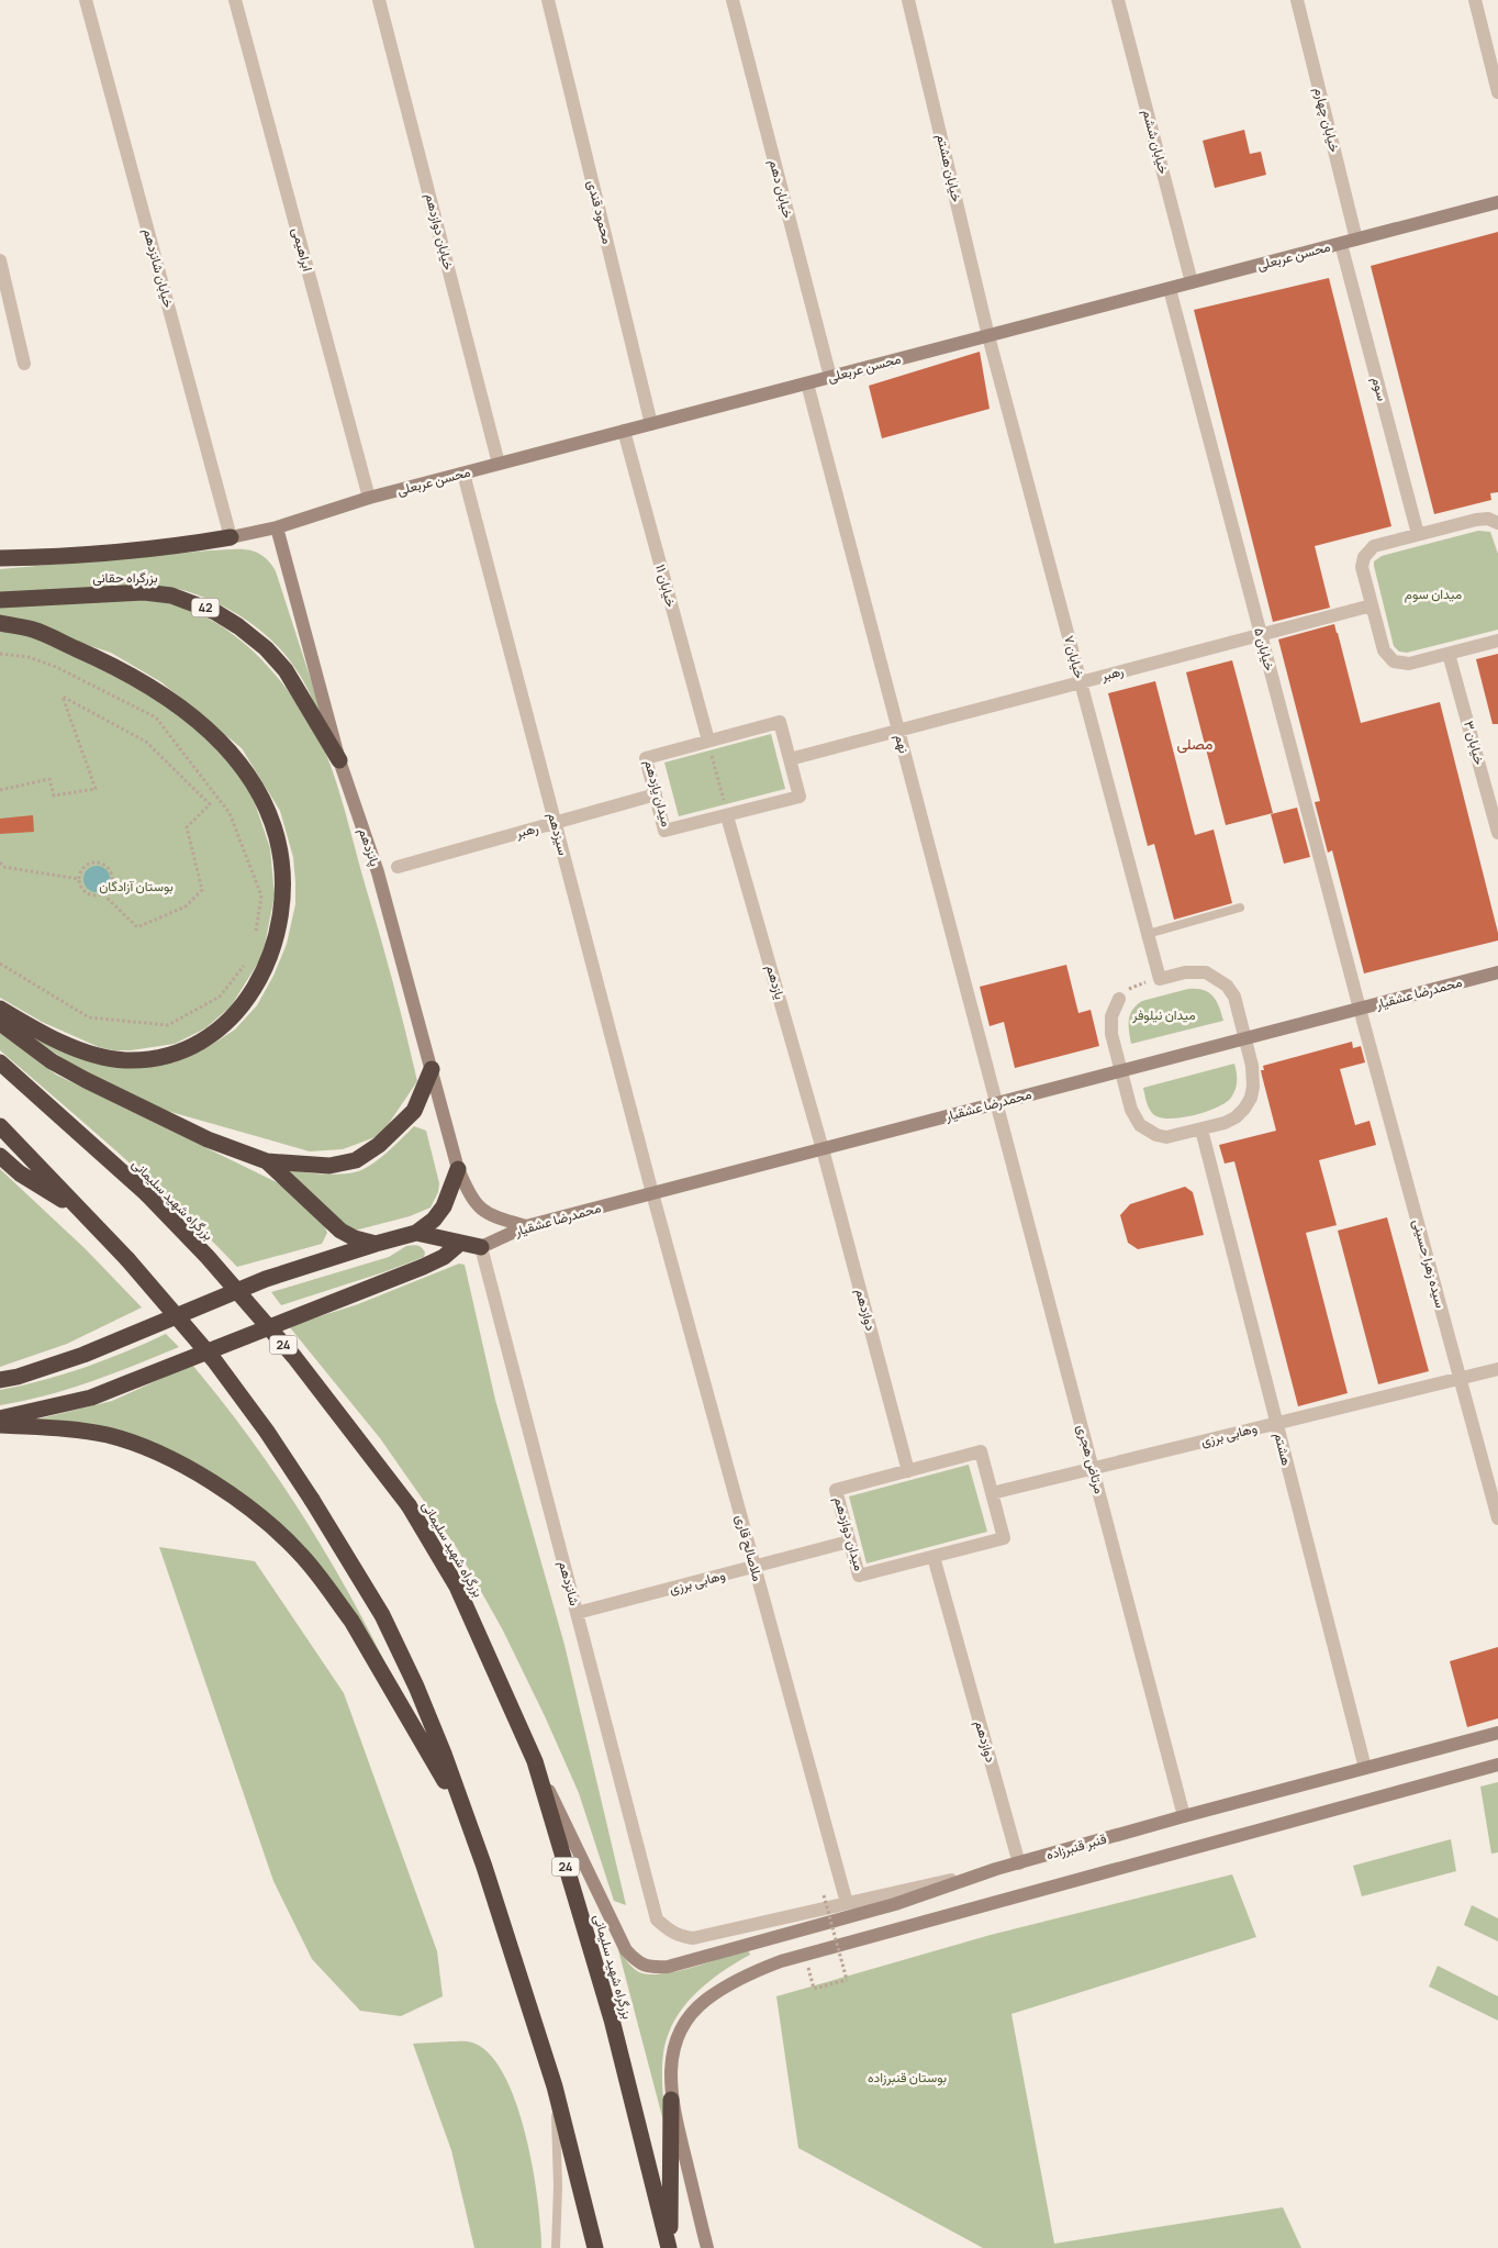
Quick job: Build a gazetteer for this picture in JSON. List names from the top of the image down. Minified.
{"streets":{"highway":["بزرگراه حقانی","42","بزرگراه شهید سلیمانی","24"],"main road":["محسن عربعلی","پانزدهم","محمدرضا عشقیار","قنبر قنبرزاده"],"street":["خیابان چهارم","خیابان ششم","خیابان هشتم","خیابان دهم","محمود قندی","خیابان دوازدهم","ابراهیمی","خیابان شانزدهم","سوم","خیابان ۱۱","خیابان ۵","خیابان ۷","رهبر","خیابان ۳","نهم","میدان یازدهم","سیزدهم","یازدهم","سیده زهرا حسینی","دوازدهم","وهابی برزی","هشتم","مرتاض هجری","میدان دوازدهم","ملاصالح قاری","شانزدهم"]},"crossings":[["خیابان چهارم","محسن عربعلی"],["خیابان ششم","محسن عربعلی"],["خیابان هشتم","محسن عربعلی"],["خیابان هشتم","خیابان ۷"],["خیابان دهم","محسن عربعلی"],["محمود قندی","محسن عربعلی"],["خیابان دوازدهم","محسن عربعلی"],["ابراهیمی","محسن عربعلی"],["محسن عربعلی","خیابان شانزدهم"],["محسن عربعلی","سوم"],["محسن عربعلی","بزرگراه حقانی"],["محسن عربعلی","خیابان ۱۱"],["محسن عربعلی","خیابان ۵"],["محسن عربعلی","خیابان ۷"],["محسن عربعلی","نهم"],["محسن عربعلی","سیزدهم"],["محسن عربعلی","پانزدهم"],["خیابان شانزدهم","بزرگراه حقانی"],["بزرگراه حقانی","پانزدهم"],["خیابان ۱۱","میدان یازدهم"],["خیابان ۵","رهبر"],["خیابان ۵","محمدرضا عشقیار"],["خیابان ۵","سیده زهرا حسینی"],["خیابان ۷","رهبر"],["رهبر","نهم"],["رهبر","میدان یازدهم"],["رهبر","سیزدهم"],["نهم","محمدرضا عشقیار"],["نهم","مرتاض هجری"],["میدان یازدهم","یازدهم"],["سیزدهم","محمدرضا عشقیار"],["سیزدهم","ملاصالح قاری"],["پانزدهم","محمدرضا عشقیار"],["یازدهم","محمدرضا عشقیار"],["یازدهم","دوازدهم"],["محمدرضا عشقیار","سیده زهرا حسینی"],["محمدرضا عشقیار","دوازدهم"],["محمدرضا عشقیار","مرتاض هجری"],["محمدرضا عشقیار","ملاصالح قاری"],["محمدرضا عشقیار","شانزدهم"],["سیده زهرا حسینی","وهابی برزی"],["دوازدهم","میدان دوازدهم"],["دوازدهم","قنبر قنبرزاده"],["وهابی برزی","هشتم"],["وهابی برزی","مرتاض هجری"],["وهابی برزی","میدان دوازدهم"],["وهابی برزی","ملاصالح قاری"],["وهابی برزی","شانزدهم"],["هشتم","قنبر قنبرزاده"],["مرتاض هجری","قنبر قنبرزاده"],["ملاصالح قاری","قنبر قنبرزاده"],["شانزدهم","قنبر قنبرزاده"]],"districts":["مصلی"],"parks":["میدان سوم","بوستان آزادگان","میدان نیلوفر","بوستان قنبرزاده"]}
